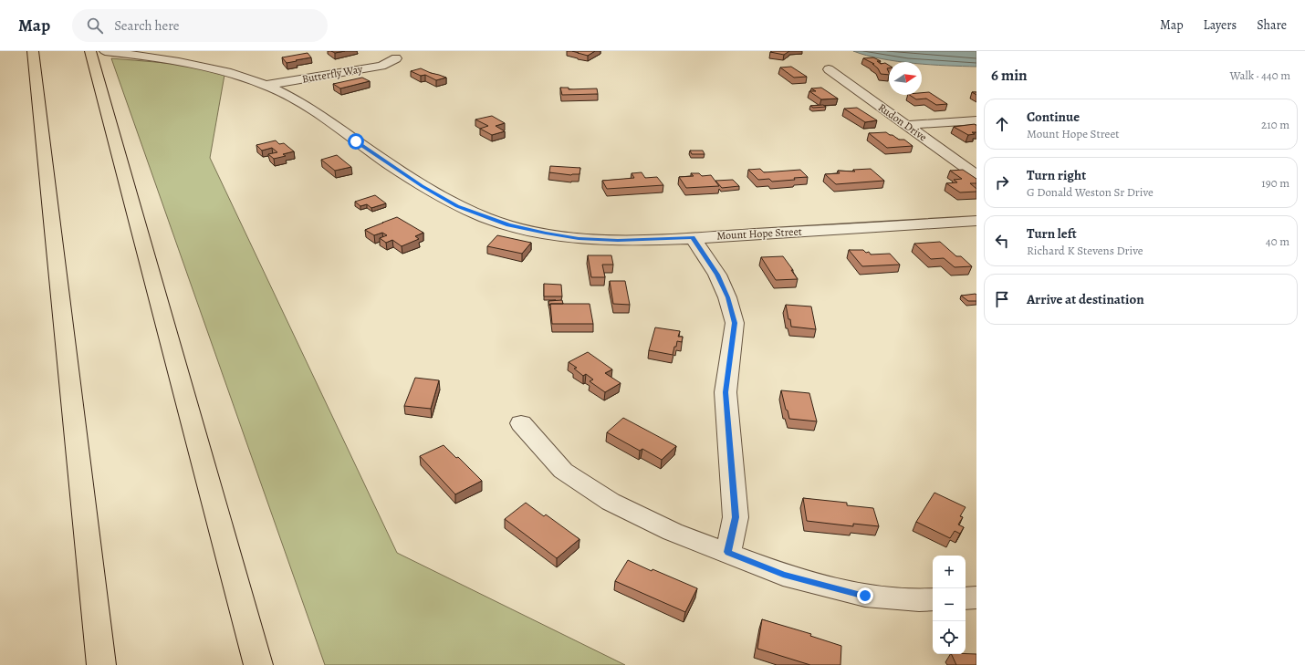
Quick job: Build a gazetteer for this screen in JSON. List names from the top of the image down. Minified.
{"streets":{"street":["Butterfly Way","Rudon Drive","Mount Hope Street"]},"crossings":[["Butterfly Way","Mount Hope Street"]],"north":"right","page":{"header":"Map","search":"Search here","nav":["Map","Layers","Share"],"heading":["6 min","Walk · 440 m"],"list":[["Continue","Mount Hope Street","210 m"],["Turn right","G Donald Weston Sr Drive","190 m"],["Turn left","Richard K Stevens Drive","40 m"],"Arrive at destination"],"map_buttons":["+","−"]}}
